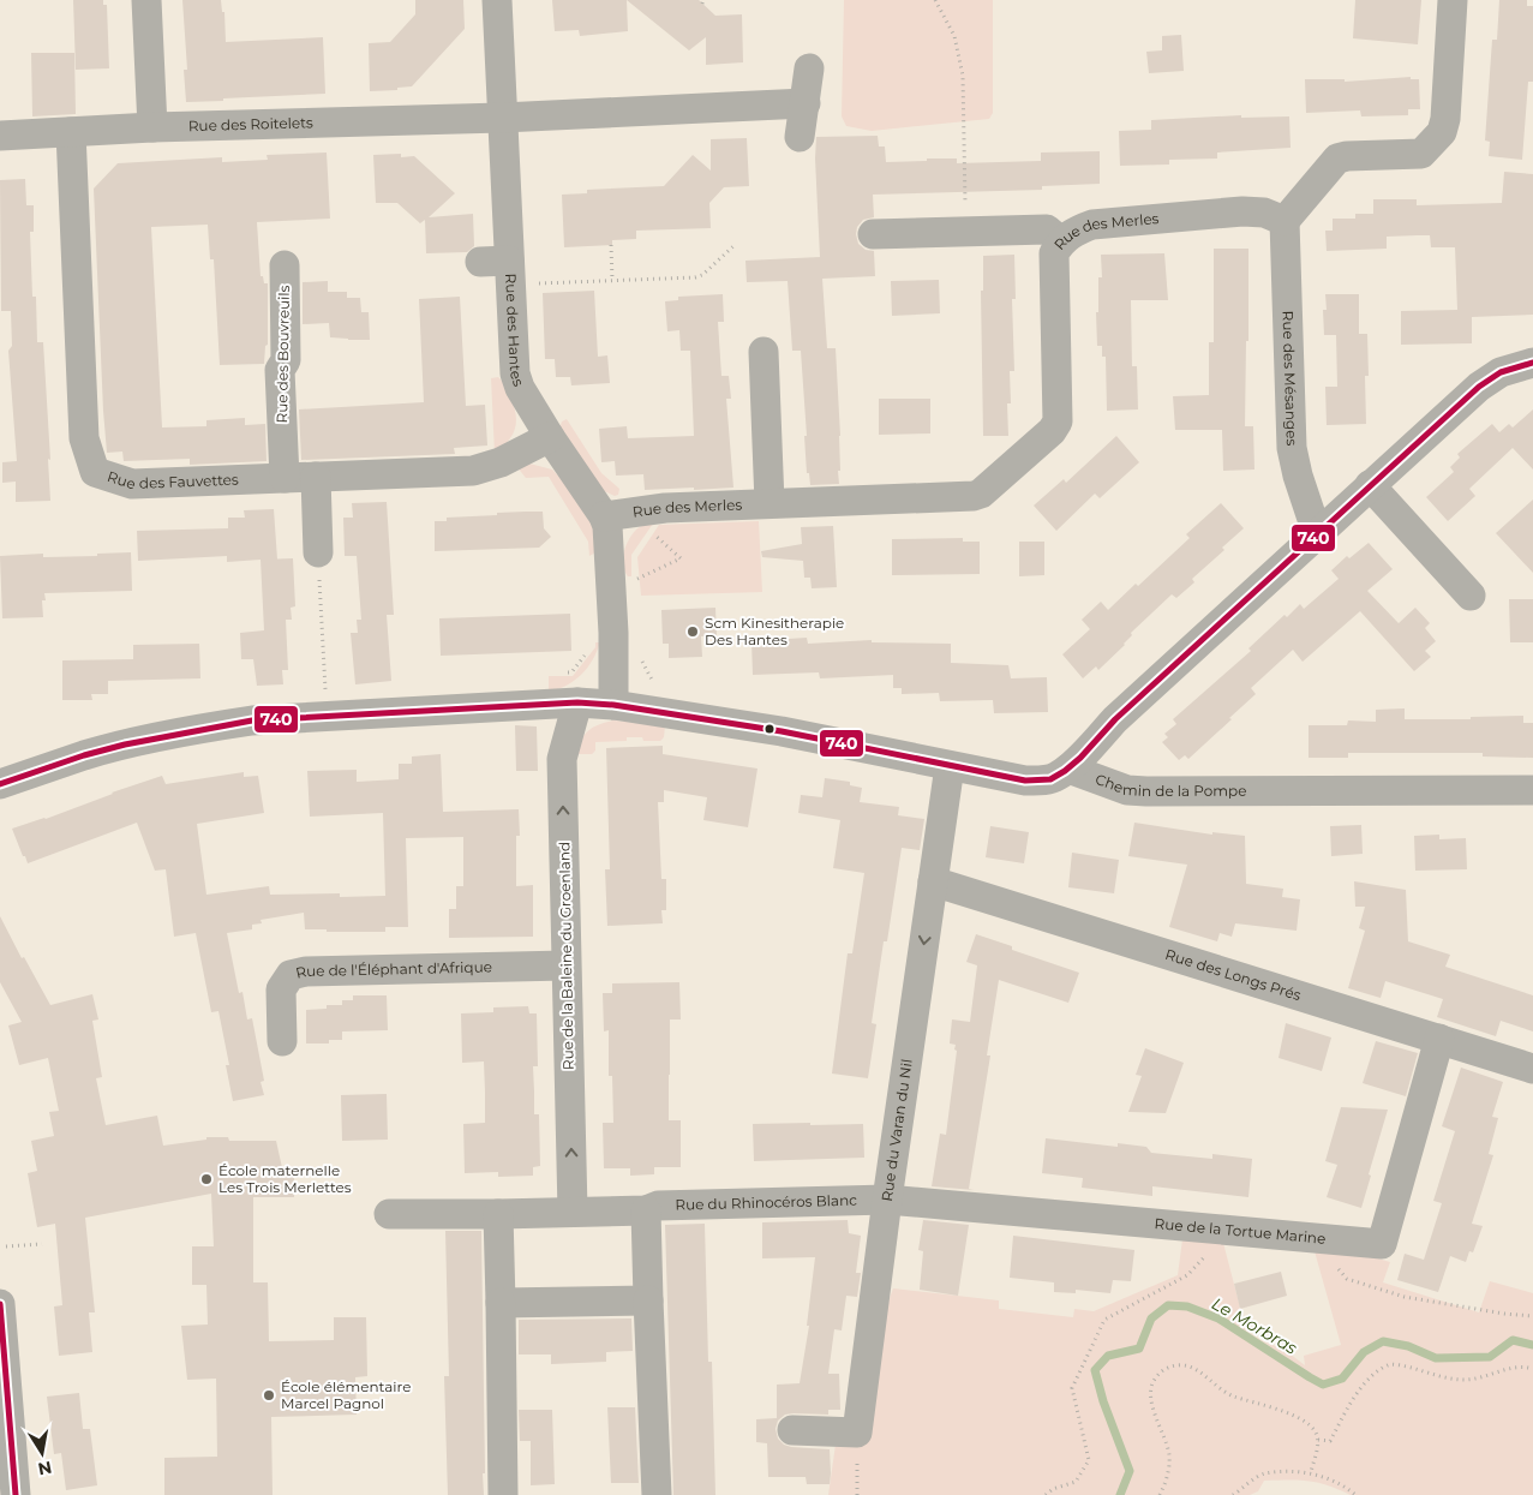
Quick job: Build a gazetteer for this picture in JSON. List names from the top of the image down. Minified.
{"streets":{"street":["Rue des Roitelets","Rue des Merles","Rue des Hantes","Rue des Bouvreuils","Rue des Mésanges","Rue des Fauvettes","Chemin de la Pompe","Rue de la Baleine du Groenland","Rue de l'Éléphant d'Afrique","Rue des Longs Prés","Rue du Varan du Nil","Rue du Rhinocéros Blanc","Rue de la Tortue Marine"]},"crossings":[["Rue des Roitelets","Rue des Hantes"],["Rue des Roitelets","Rue des Fauvettes"],["Rue des Merles","Rue des Hantes"],["Rue des Merles","Rue des Mésanges"],["Rue des Hantes","Rue des Fauvettes"],["Rue des Bouvreuils","Rue des Fauvettes"],["Rue de la Baleine du Groenland","Rue de l'Éléphant d'Afrique"],["Rue de la Baleine du Groenland","Rue du Rhinocéros Blanc"],["Rue des Longs Prés","Rue du Varan du Nil"],["Rue des Longs Prés","Rue de la Tortue Marine"],["Rue du Varan du Nil","Rue du Rhinocéros Blanc"],["Rue du Varan du Nil","Rue de la Tortue Marine"],["Rue du Rhinocéros Blanc","Rue de la Tortue Marine"]],"one_way":["Rue de la Baleine du Groenland","Rue du Varan du Nil"],"water":["Le Morbras"],"places":["Scm Kinesitherapie Des Hantes","École maternelle Les Trois Merlettes","École élémentaire Marcel Pagnol"],"lines":["transit line 740"],"north":"bottom"}
